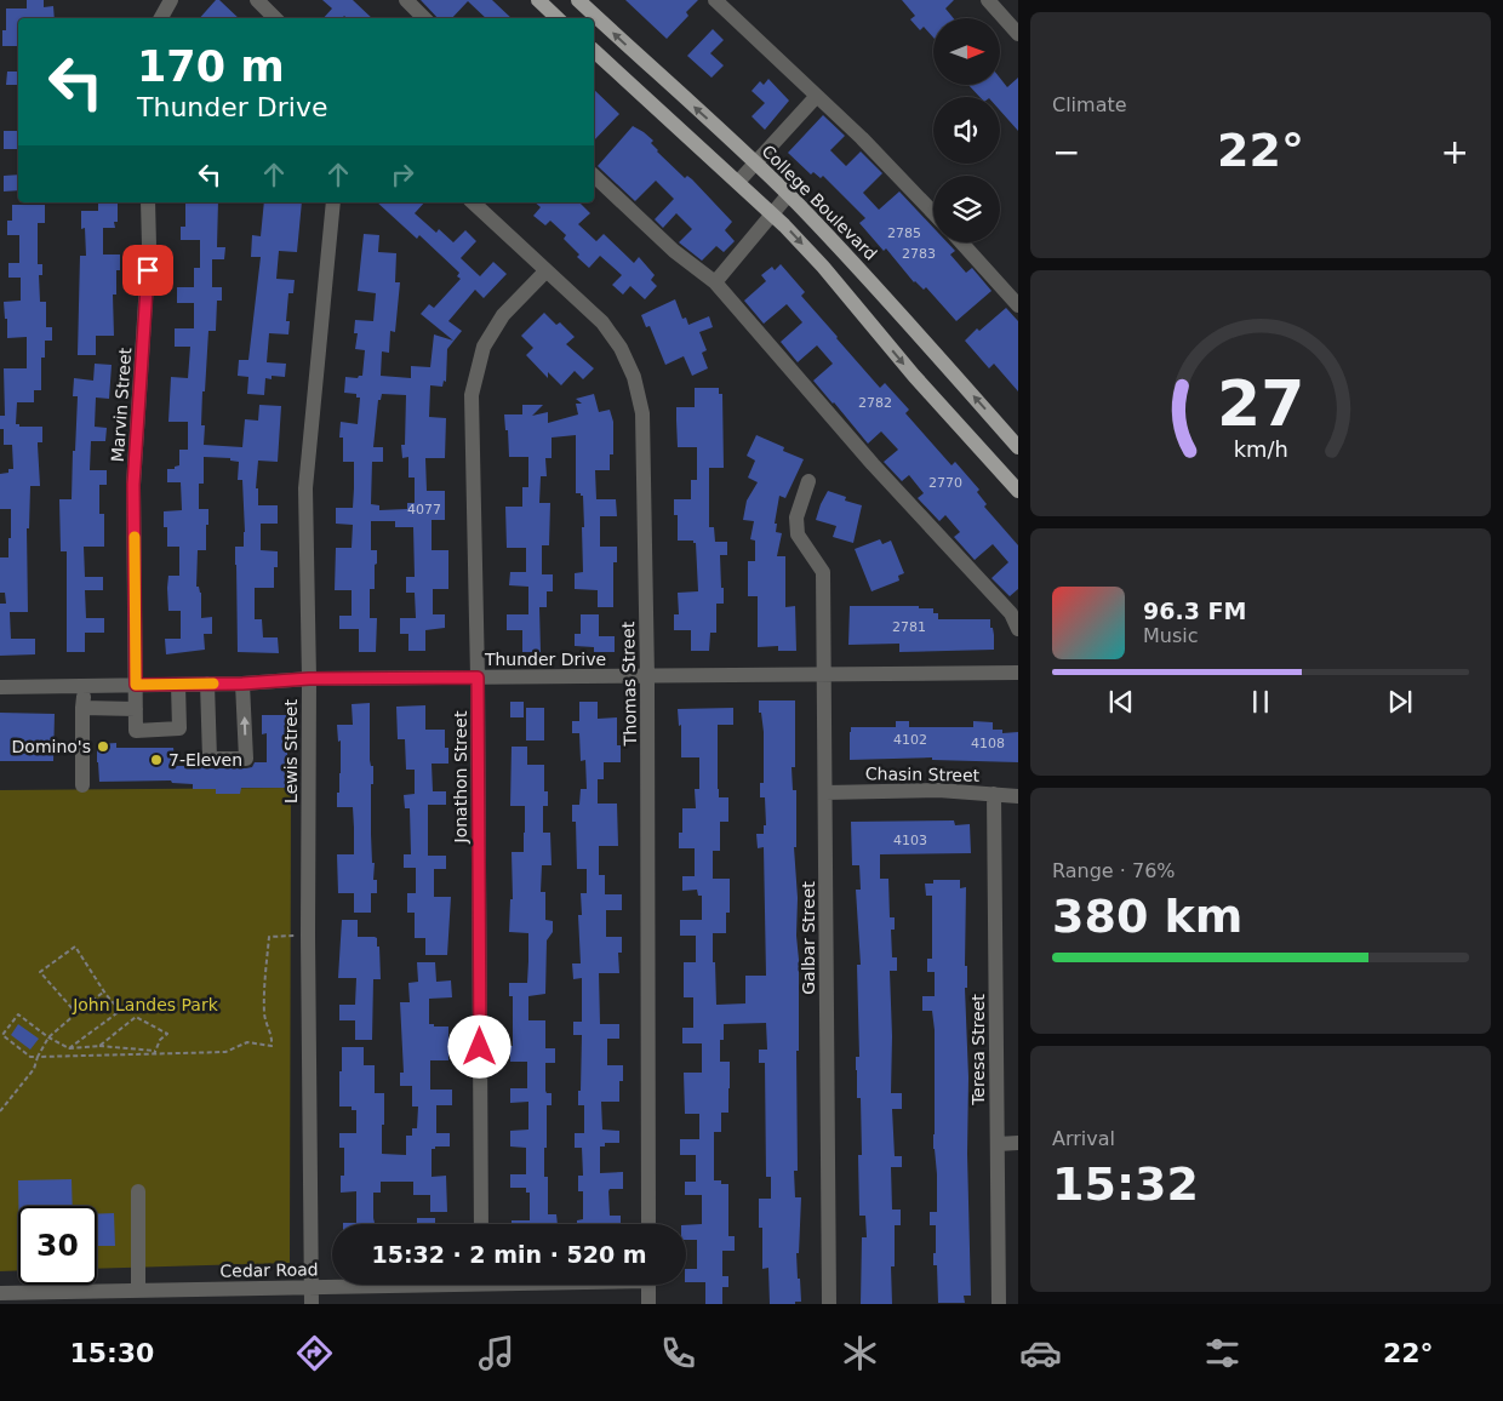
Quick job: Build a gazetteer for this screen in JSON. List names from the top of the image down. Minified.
{"streets":{"main road":["College Boulevard"],"street":["Marvin Street","Thunder Drive","Thomas Street","Lewis Street","Chasin Street","Jonathon Street","Galbar Street","Teresa Street","Cedar Road"]},"crossings":[["Marvin Street","Thunder Drive"],["Thunder Drive","Thomas Street"],["Thunder Drive","Lewis Street"],["Thunder Drive","Jonathon Street"],["Thunder Drive","Galbar Street"],["Thomas Street","Jonathon Street"],["Lewis Street","Cedar Road"],["Chasin Street","Galbar Street"],["Chasin Street","Teresa Street"]],"parks":["John Landes Park"],"places":["Domino's","7-Eleven"],"house_numbers":["2785","2783","2782","2770","4077","2781","4102","4108","4103"],"north":"right","page":{"tile":["Climate",["Range · 76%","380 km"],["Arrival","15:32"]],"turn":["170 m","Thunder Drive"],"heat":["−","22°","+"],"song":["96.3 FM","Music"],"limit":"30","trip":"15:32 · 2 min · 520 m","tabs":["15:30","22°"],"gauge":["27","km/h"]}}
